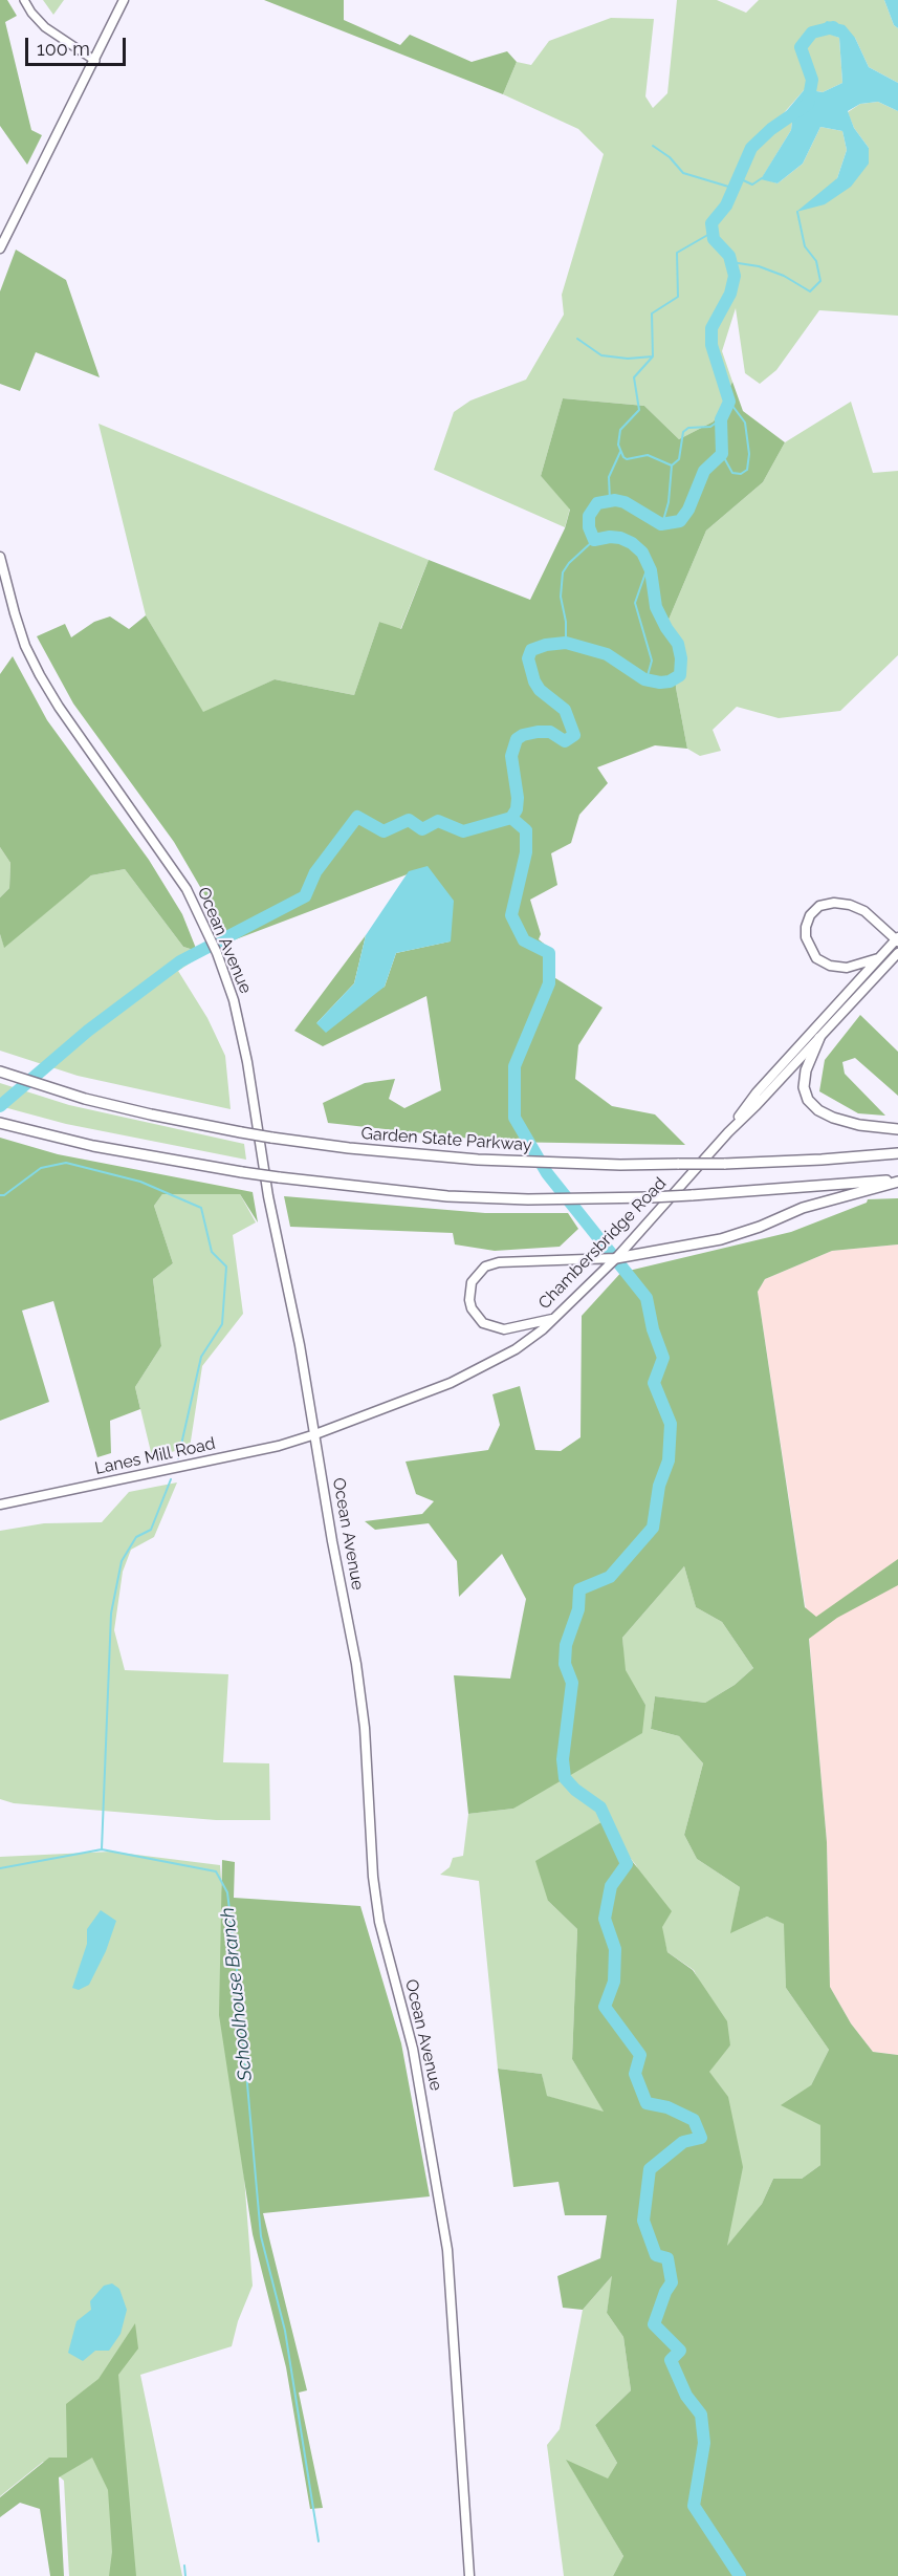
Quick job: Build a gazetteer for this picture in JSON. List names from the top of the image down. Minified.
{"streets":{"highway":["Garden State Parkway"],"main road":["Ocean Avenue","Chambersbridge Road","Lanes Mill Road"]},"crossings":[["Ocean Avenue","Chambersbridge Road"],["Ocean Avenue","Lanes Mill Road"],["Chambersbridge Road","Lanes Mill Road"]],"water":["Schoolhouse Branch"],"scale_bar":"100 m"}
